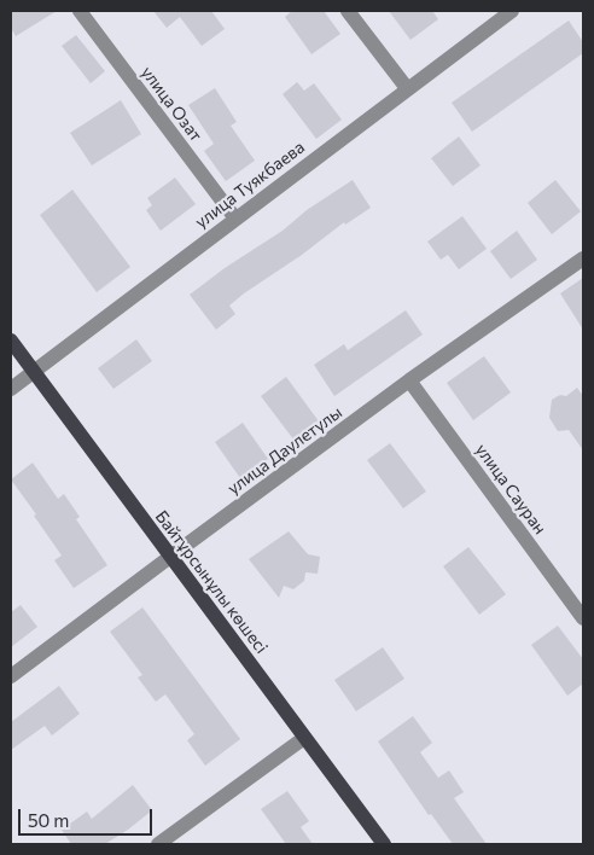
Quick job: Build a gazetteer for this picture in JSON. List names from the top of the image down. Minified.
{"streets":{"main road":["Байтұрсынұлы көшесі"],"street":["улица Озат","улица Туякбаева","улица Даулетулы","улица Сауран"]},"crossings":[["улица Озат","улица Туякбаева"],["улица Туякбаева","Байтұрсынұлы көшесі"],["улица Даулетулы","улица Сауран"],["улица Даулетулы","Байтұрсынұлы көшесі"]],"scale_bar":"50 m"}
